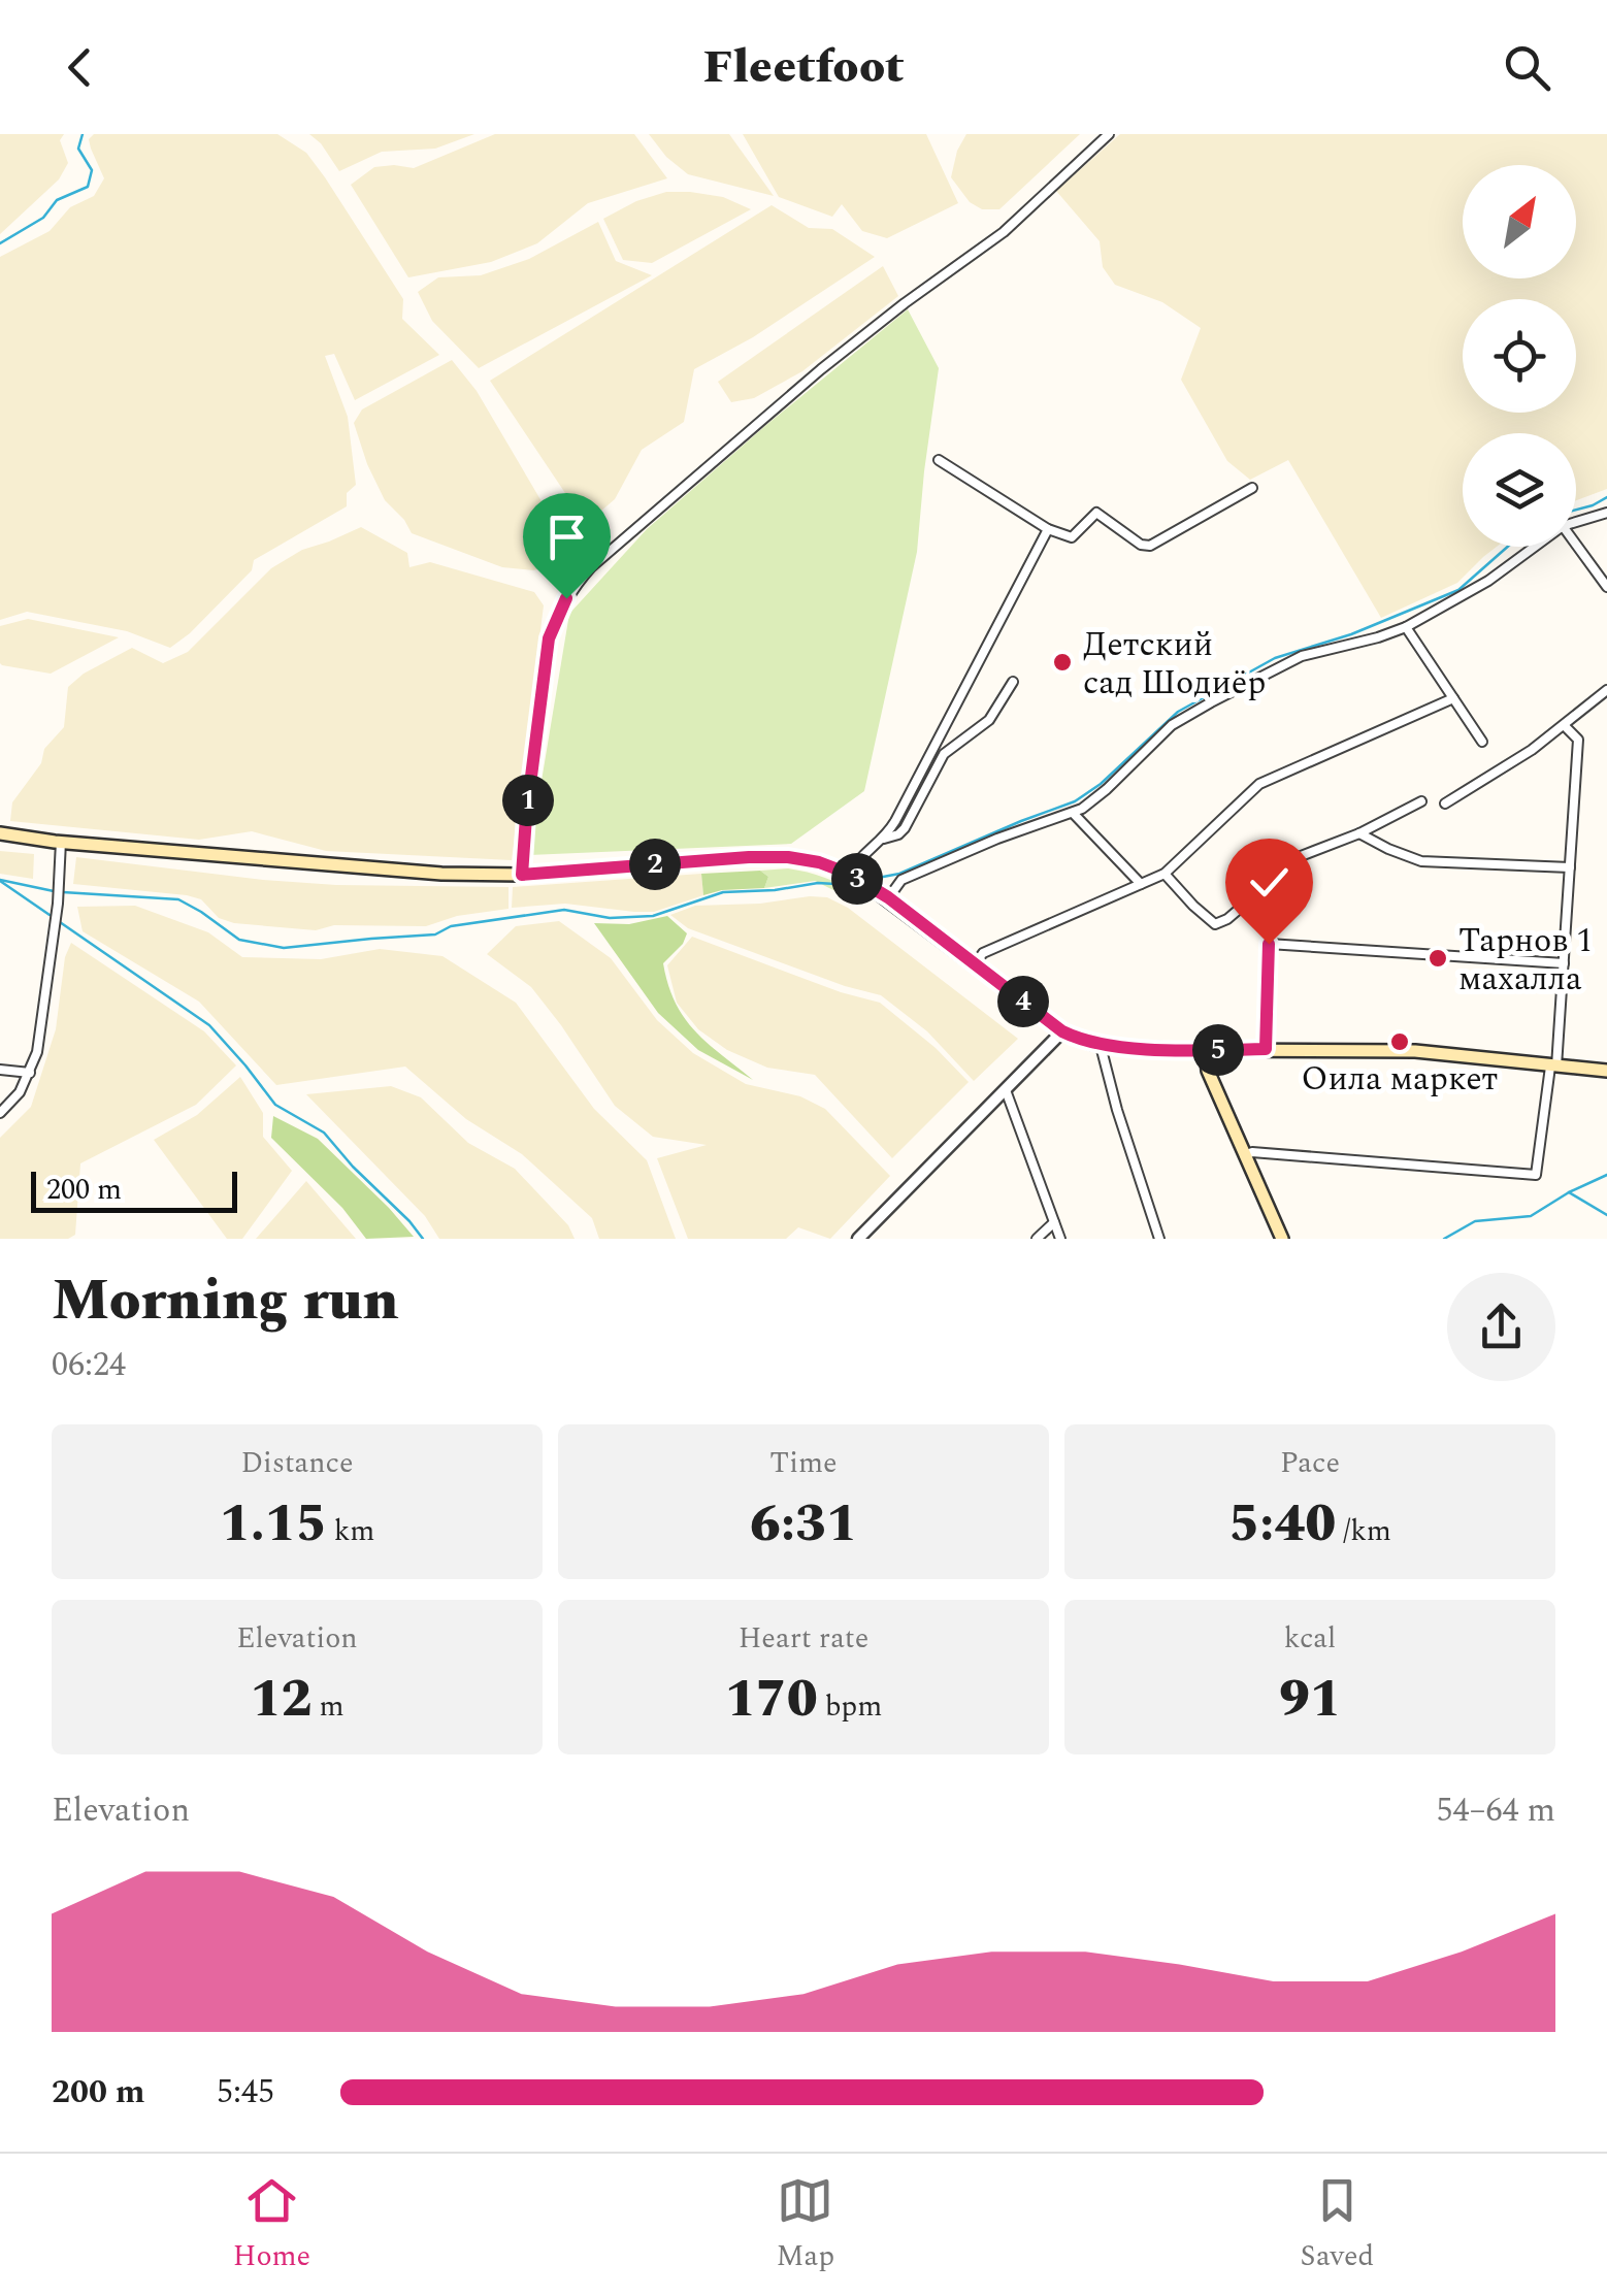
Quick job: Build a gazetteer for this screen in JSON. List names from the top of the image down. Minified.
{"places":["Детский сад Шодиёр","Тарнов 1 махалла","Оила маркет"],"scale_bar":"200 m","north":"top right","page":{"header":"Fleetfoot","pins":["1","2","3","4","5"],"scale":"200 m","heading":["Morning run","06:24"],"stats":[["Distance","1.15 km"],["Time","6:31"],["Pace","5:40 /km"],["Elevation","12 m"],["Heart rate","170 bpm"],["kcal","91"]],"chart":["Elevation","54–64 m"],"list":[{"name":"200 m","note":"5:45"}],"tabs":["Home","Map","Saved"]}}
